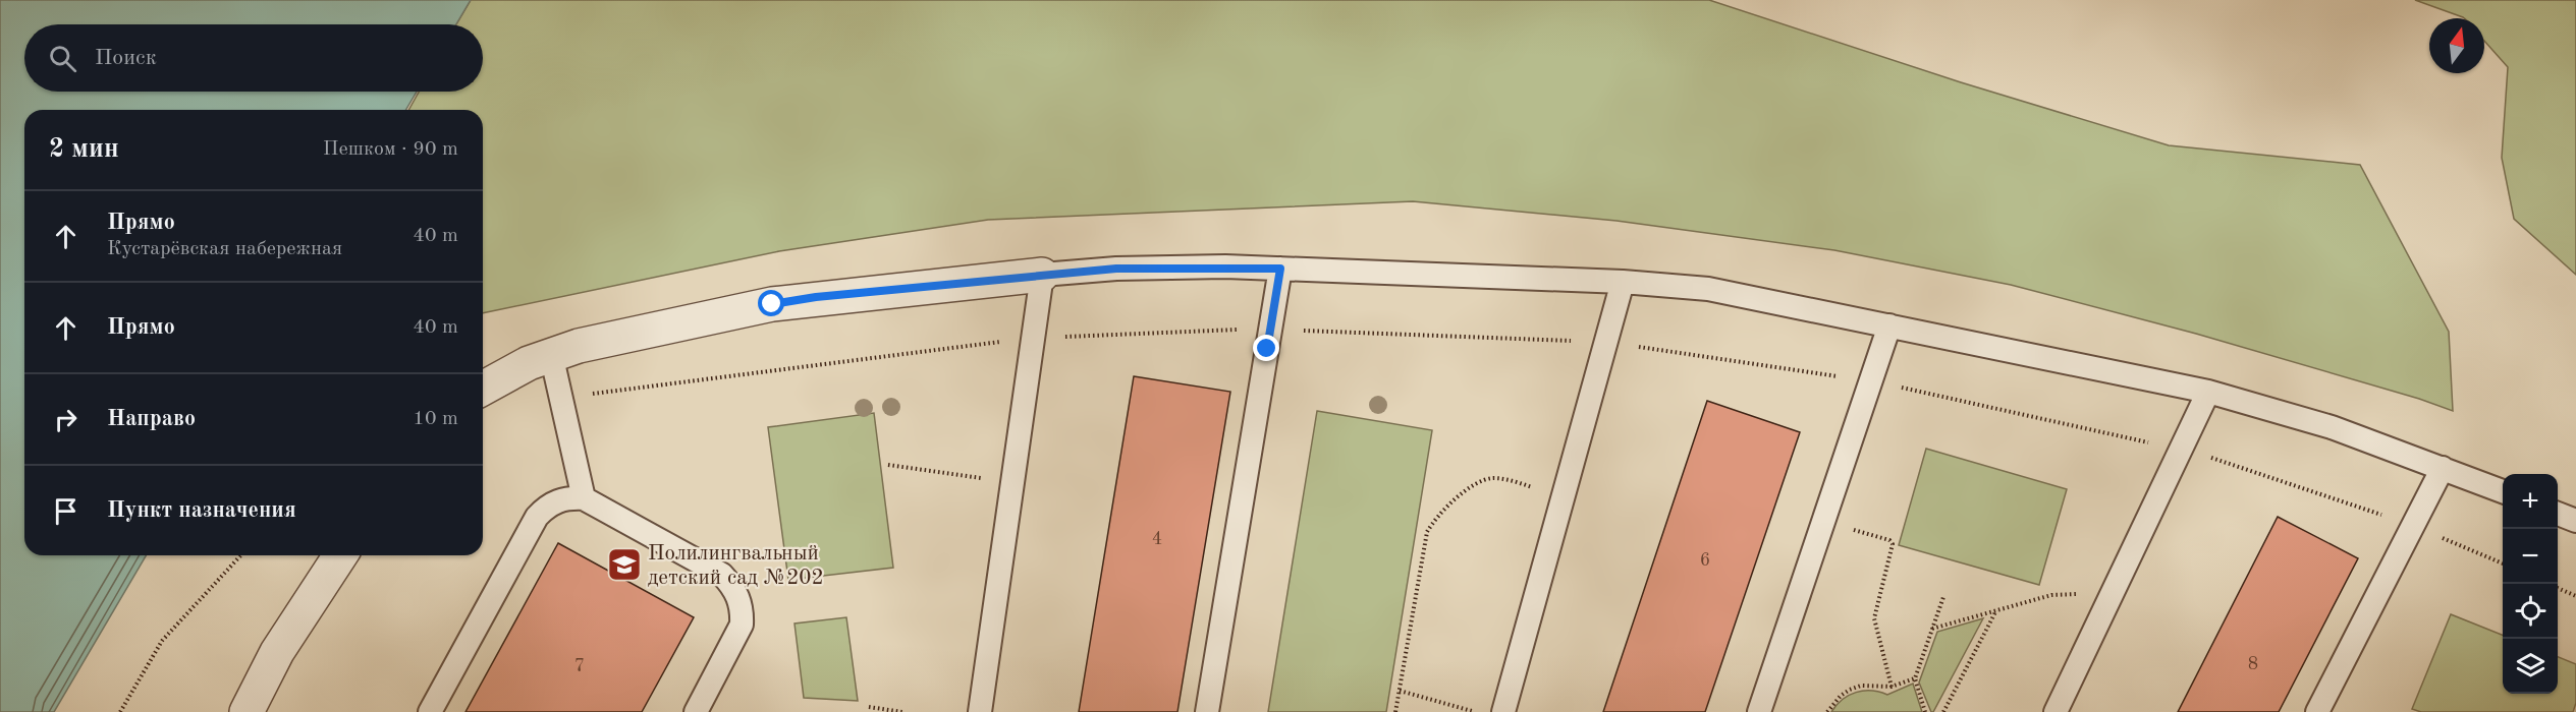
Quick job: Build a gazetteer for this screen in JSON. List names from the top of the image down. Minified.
{"places":{"school or university":["Полилингвальный детский сад №202"]},"house_numbers":["4","6","8","7"],"north":"top","page":{"search":"Поиск","heading":["2 мин","Пешком · 90 m"],"list":[["Прямо","Кустарёвская набережная","40 m"],["Прямо","40 m"],["Направо","10 m"],"Пункт назначения"],"map_buttons":["+","−"]}}
